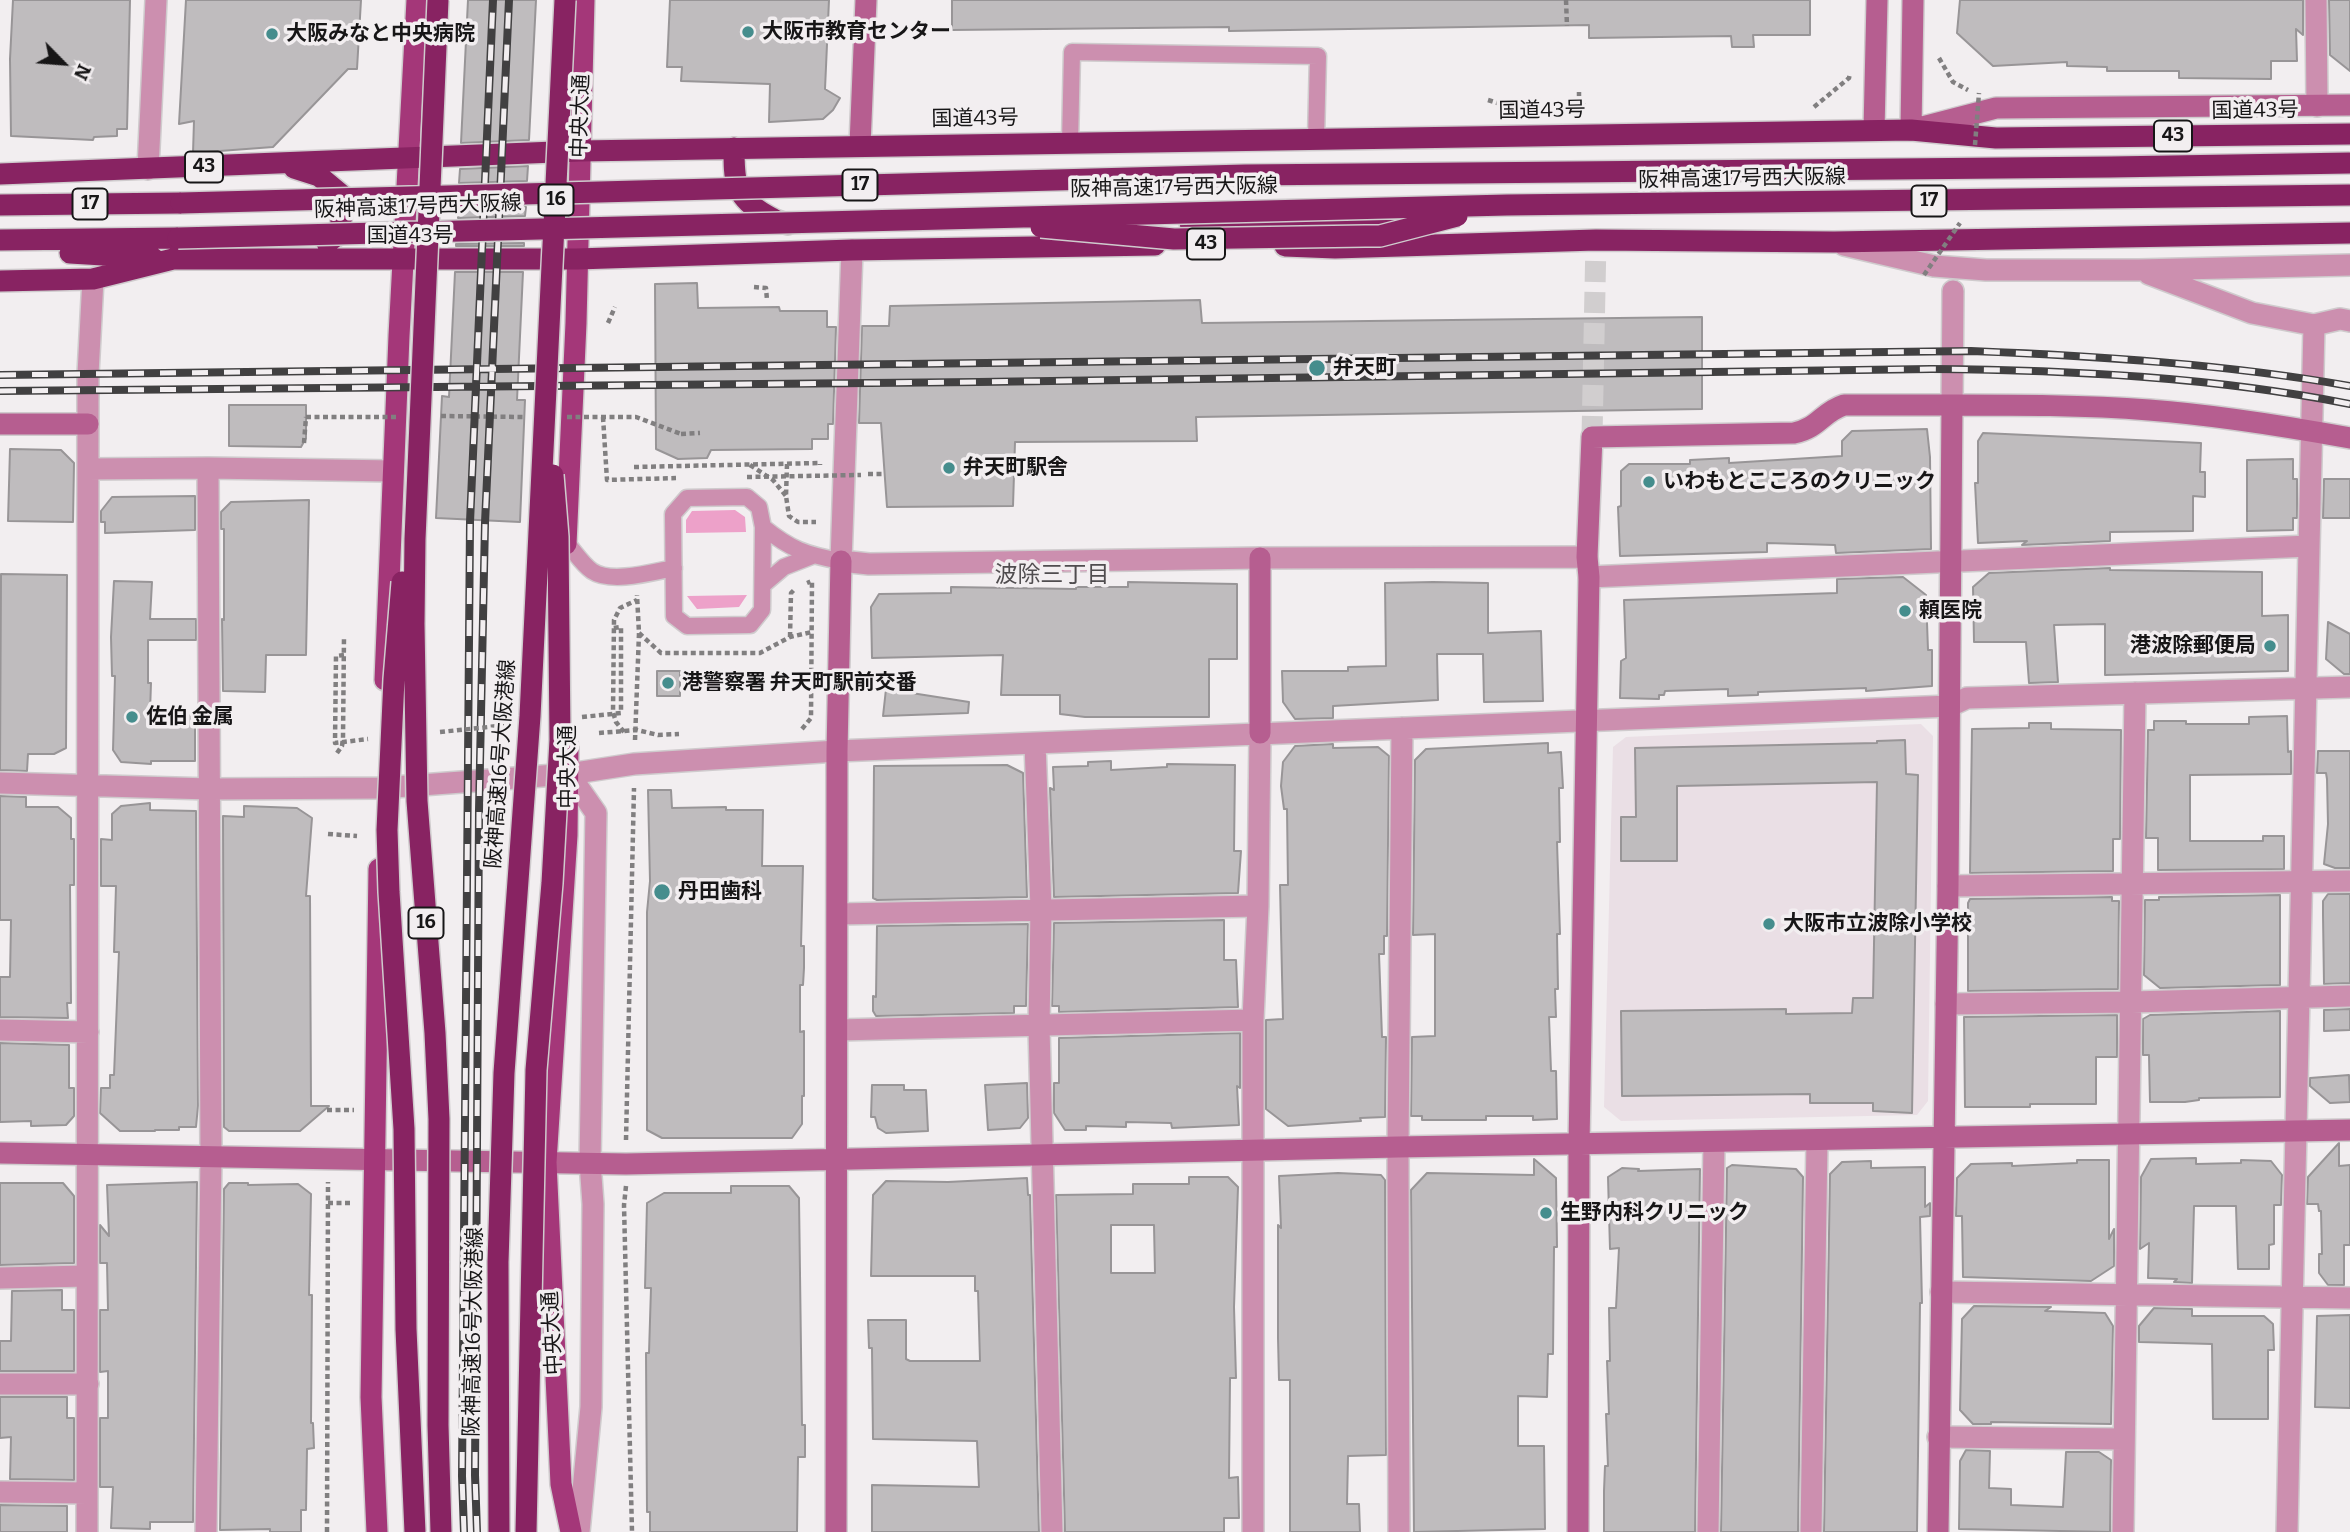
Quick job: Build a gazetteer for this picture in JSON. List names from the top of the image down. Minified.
{"streets":{"highway":["国道43号","43","阪神高速17号西大阪線","17","16","阪神高速16号大阪港線"],"main road":["中央大通"]},"crossings":[["国道43号","中央大通"]],"districts":["波除三丁目"],"places":["大阪市教育センター","大阪みなと中央病院","弁天町","弁天町駅舎","いわもとこころのクリニック","頼医院","港波除郵便局","港警察署 弁天町駅前交番","佐伯 金属","丹田歯科","大阪市立波除小学校","生野内科クリニック"],"north":"bottom right"}
